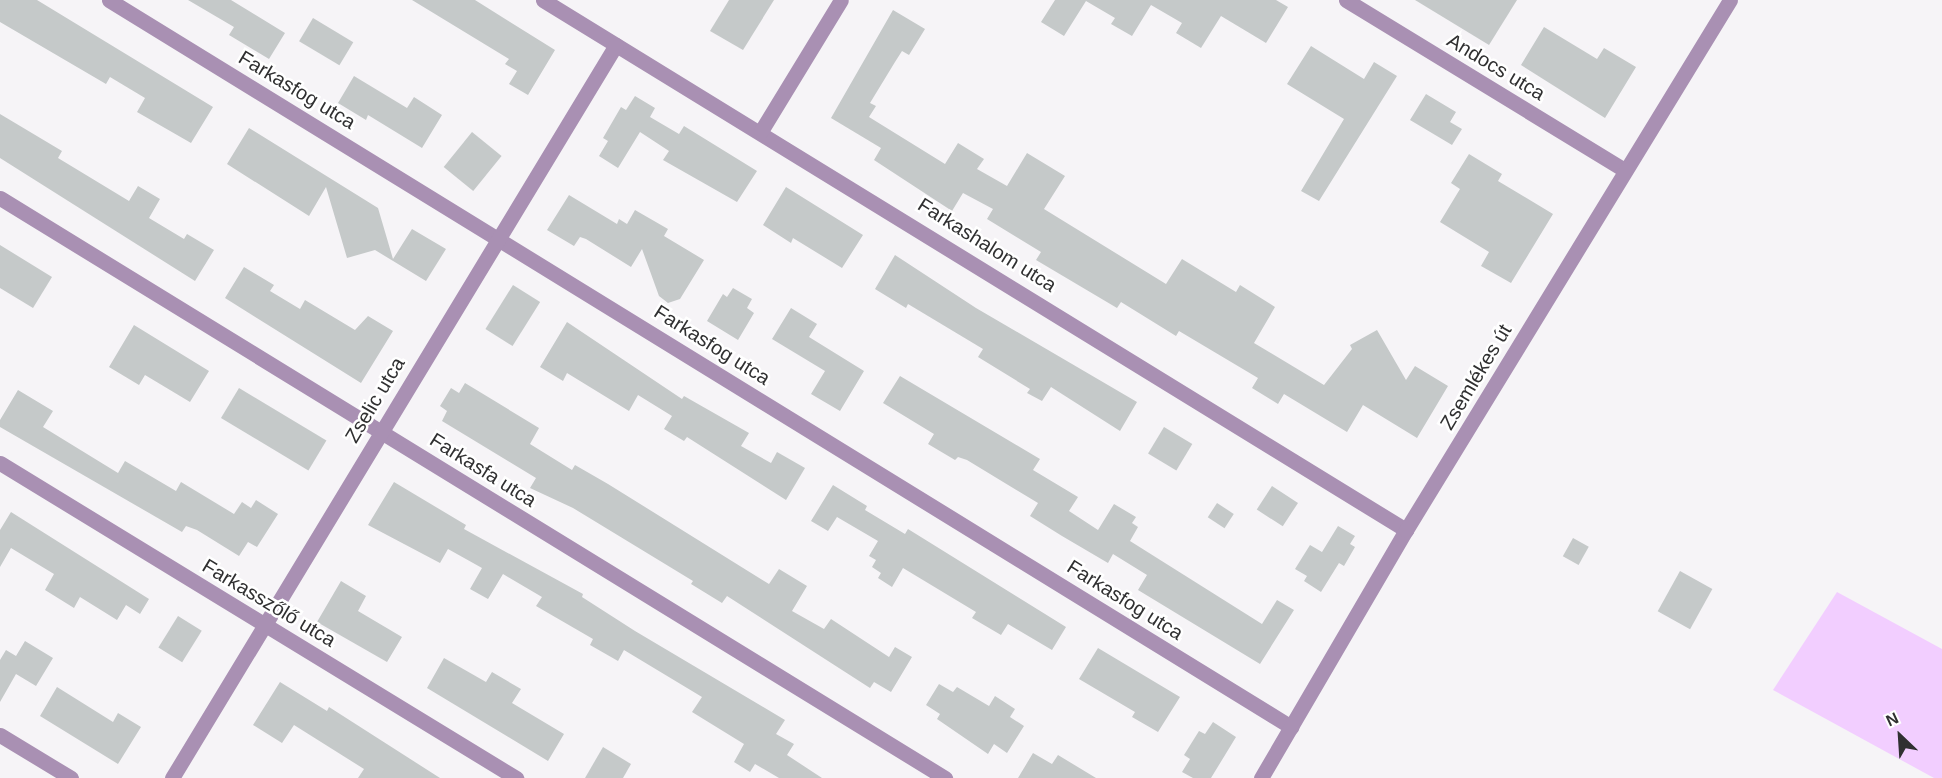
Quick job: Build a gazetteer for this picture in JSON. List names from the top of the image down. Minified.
{"streets":{"street":["Andocs utca","Farkasfog utca","Farkashalom utca","Zsemlékes út","Zselic utca","Farkasfa utca","Farkasszőlő utca"]},"crossings":[["Andocs utca","Zsemlékes út"],["Farkasfog utca","Zsemlékes út"],["Farkasfog utca","Zselic utca"],["Farkashalom utca","Zsemlékes út"],["Farkashalom utca","Zselic utca"],["Zselic utca","Farkasfa utca"],["Zselic utca","Farkasszőlő utca"]],"north":"top left"}
